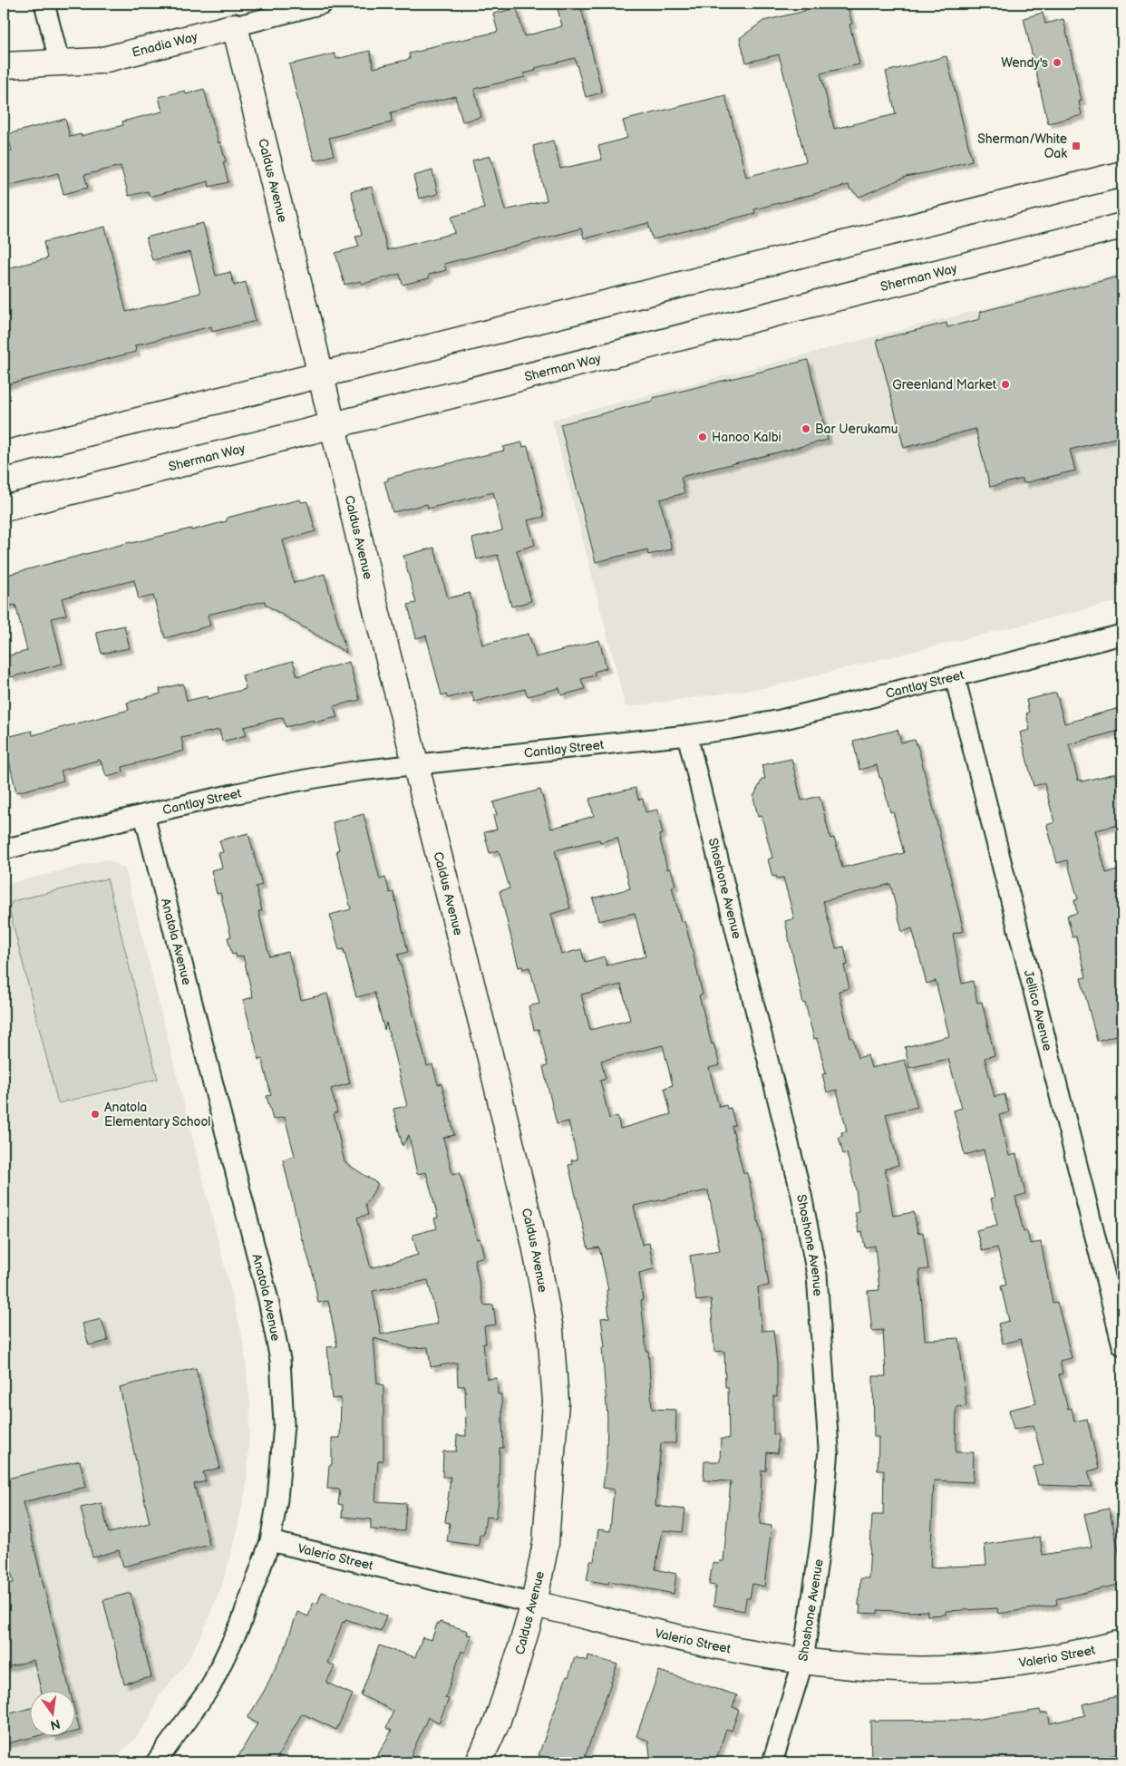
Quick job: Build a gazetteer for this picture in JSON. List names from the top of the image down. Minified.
{"streets":{"street":["Enadia Way","Caldus Avenue","Sherman Way","Cantlay Street","Shoshone Avenue","Anatola Avenue","Jellico Avenue","Valerio Street"]},"crossings":[["Enadia Way","Caldus Avenue"],["Caldus Avenue","Sherman Way"],["Caldus Avenue","Cantlay Street"],["Caldus Avenue","Valerio Street"],["Cantlay Street","Shoshone Avenue"],["Cantlay Street","Anatola Avenue"],["Cantlay Street","Jellico Avenue"],["Shoshone Avenue","Valerio Street"],["Anatola Avenue","Valerio Street"]],"places":{"other":["Wendy's","Greenland Market","Bar Uerukamu","Hanoo Kalbi","Anatola Elementary School"],"transit":["Sherman/White Oak"]},"north":"bottom"}
